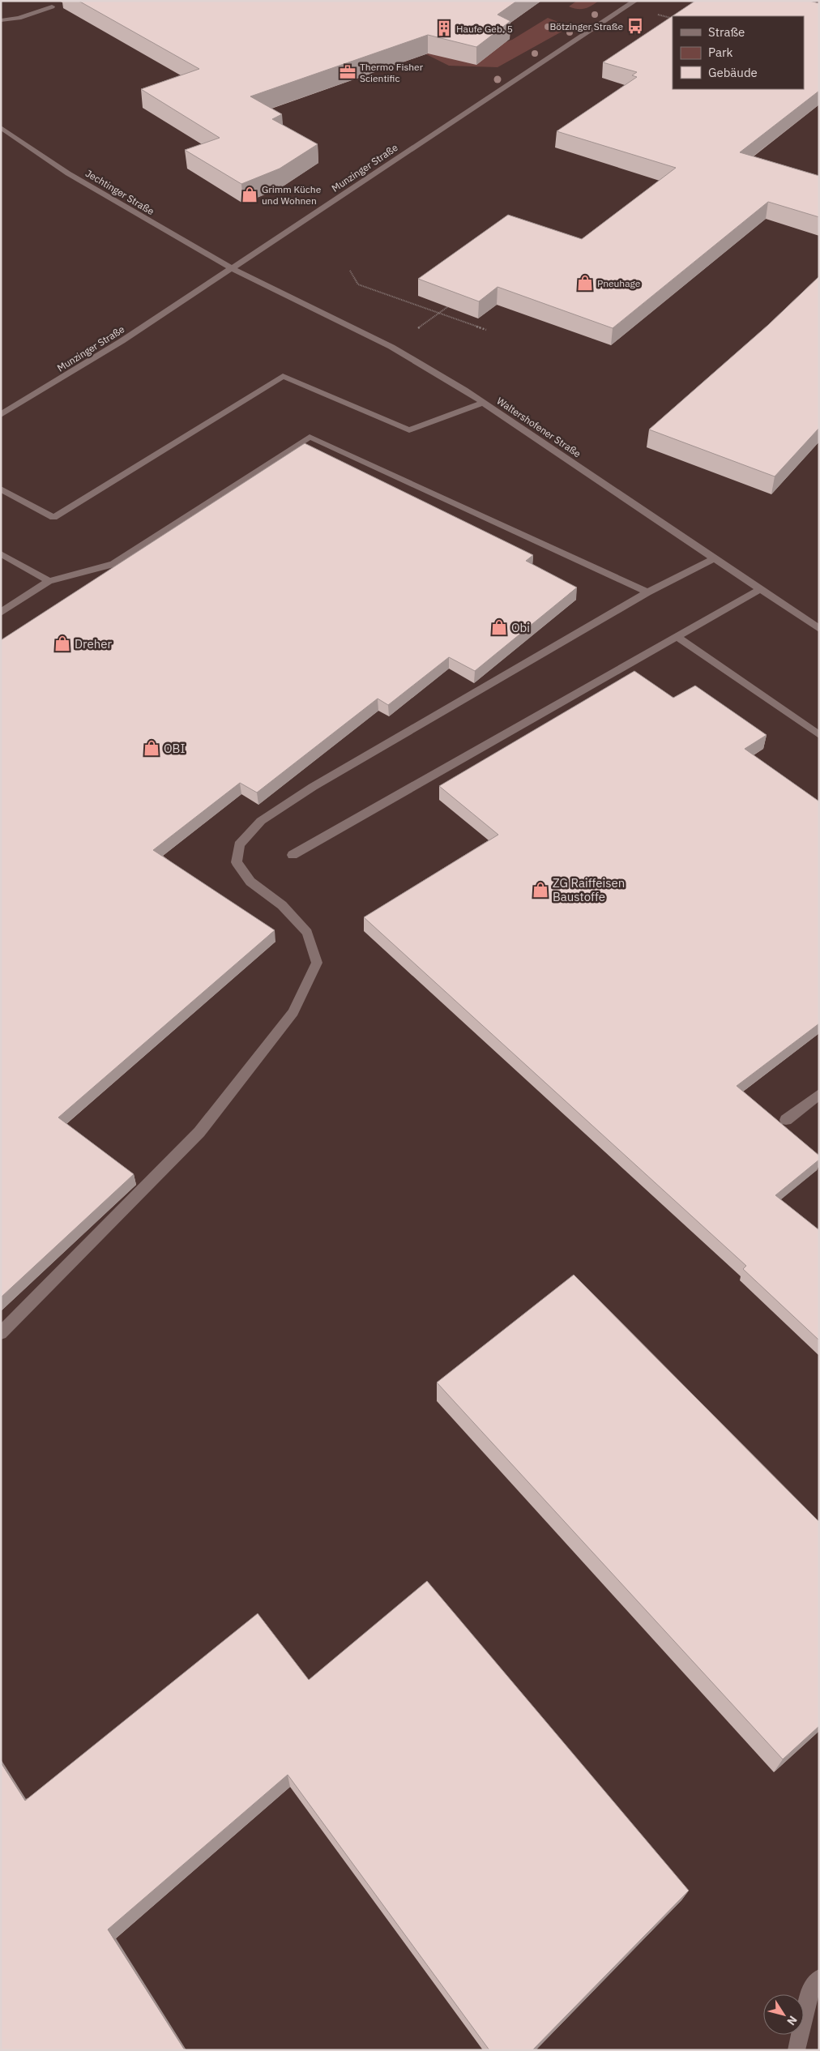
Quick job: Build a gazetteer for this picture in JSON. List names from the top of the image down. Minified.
{"streets":{"street":["Munzinger Straße","Jechtinger Straße","Waltershofener Straße"]},"crossings":[["Munzinger Straße","Jechtinger Straße"],["Munzinger Straße","Waltershofener Straße"],["Jechtinger Straße","Waltershofener Straße"]],"places":{"bus stop":["Bötzinger Straße"],"building":["Haufe Geb. 5"],"office":["Thermo Fisher Scientific"],"shop":["Grimm Küche und Wohnen","Pneuhage","Obi","Dreher","OBI","ZG Raiffeisen Baustoffe"]},"legend":["Straße","Park","Gebäude"],"north":"bottom right"}
